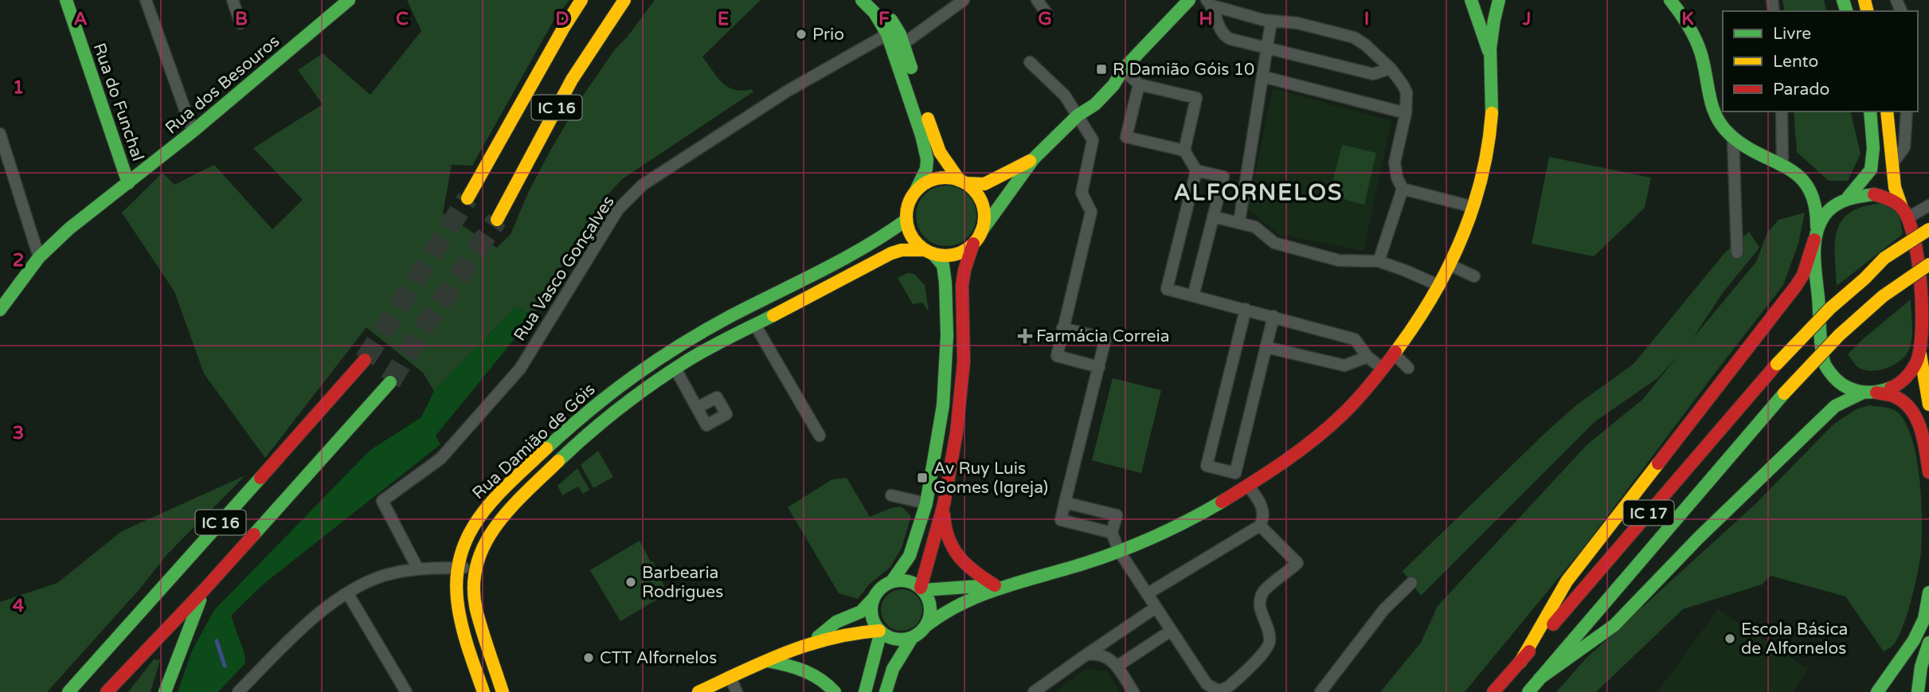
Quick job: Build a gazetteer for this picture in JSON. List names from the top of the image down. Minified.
{"streets":{"main road":["Rua dos Besouros","Rua do Funchal","IC 16","Rua Damião de Góis","IC 17"],"street":["Rua Vasco Gonçalves"]},"crossings":[["Rua dos Besouros","Rua do Funchal"]],"districts":["ALFORNELOS"],"places":{"other":["Prio","Barbearia Rodrigues","Escola Básica de Alfornelos","CTT Alfornelos"],"transit":["R Damião Góis 10","Av Ruy Luis Gomes (Igreja)"],"health":["Farmácia Correia"]},"legend":["Livre","Lento","Parado"],"grid":{"columns":["A","B","C","D","E","F","G","H","I","J","K"],"rows":["1","2","3","4"]}}
